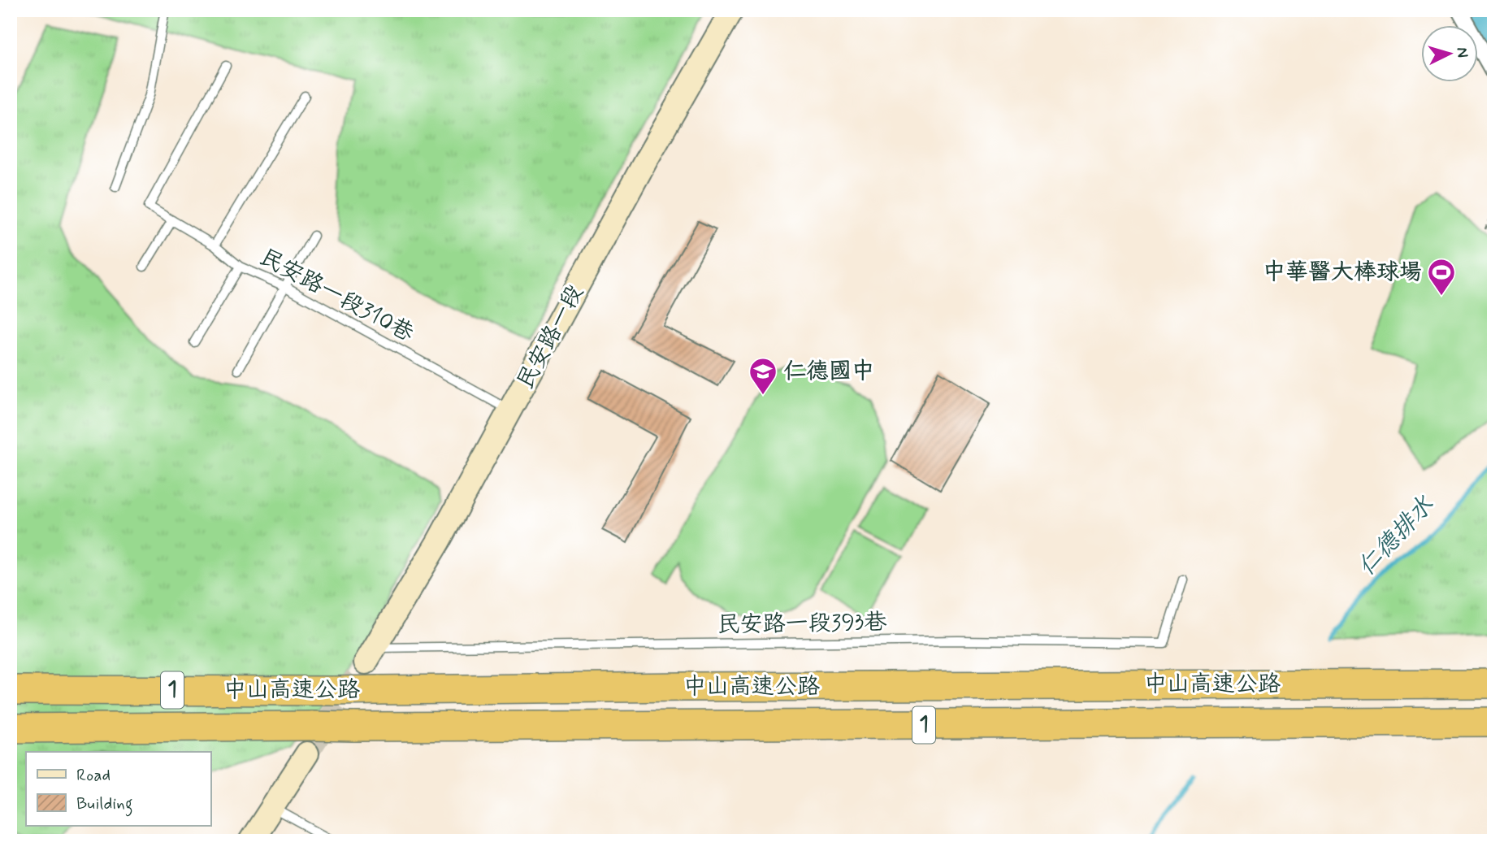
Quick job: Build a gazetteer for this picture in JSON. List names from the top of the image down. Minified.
{"streets":{"highway":["中山高速公路","1"],"street":["民安路一段"],"lane":["民安路一段310巷","民安路一段393巷"]},"crossings":[["民安路一段310巷","民安路一段"],["民安路一段","民安路一段393巷"]],"water":["仁德排水"],"places":{"sports":["中華醫大棒球場"],"school or university":["仁德國中"]},"legend":["Road","Building"],"north":"right"}
